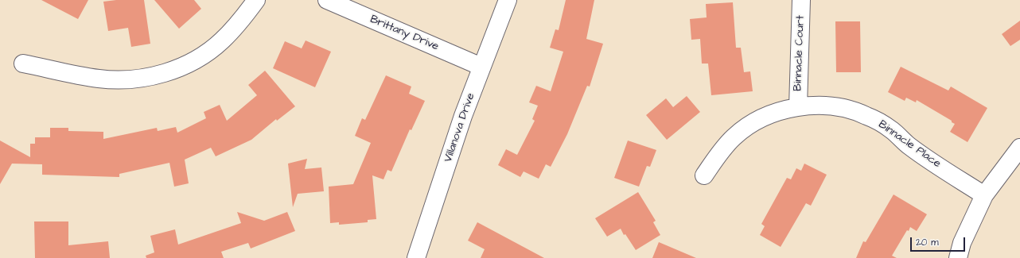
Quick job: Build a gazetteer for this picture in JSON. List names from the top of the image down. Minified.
{"streets":{"street":["Brittany Drive","Binnacle Court","Villanova Drive","Binnacle Place"]},"crossings":[["Brittany Drive","Villanova Drive"],["Binnacle Court","Binnacle Place"]],"scale_bar":"20 m"}
